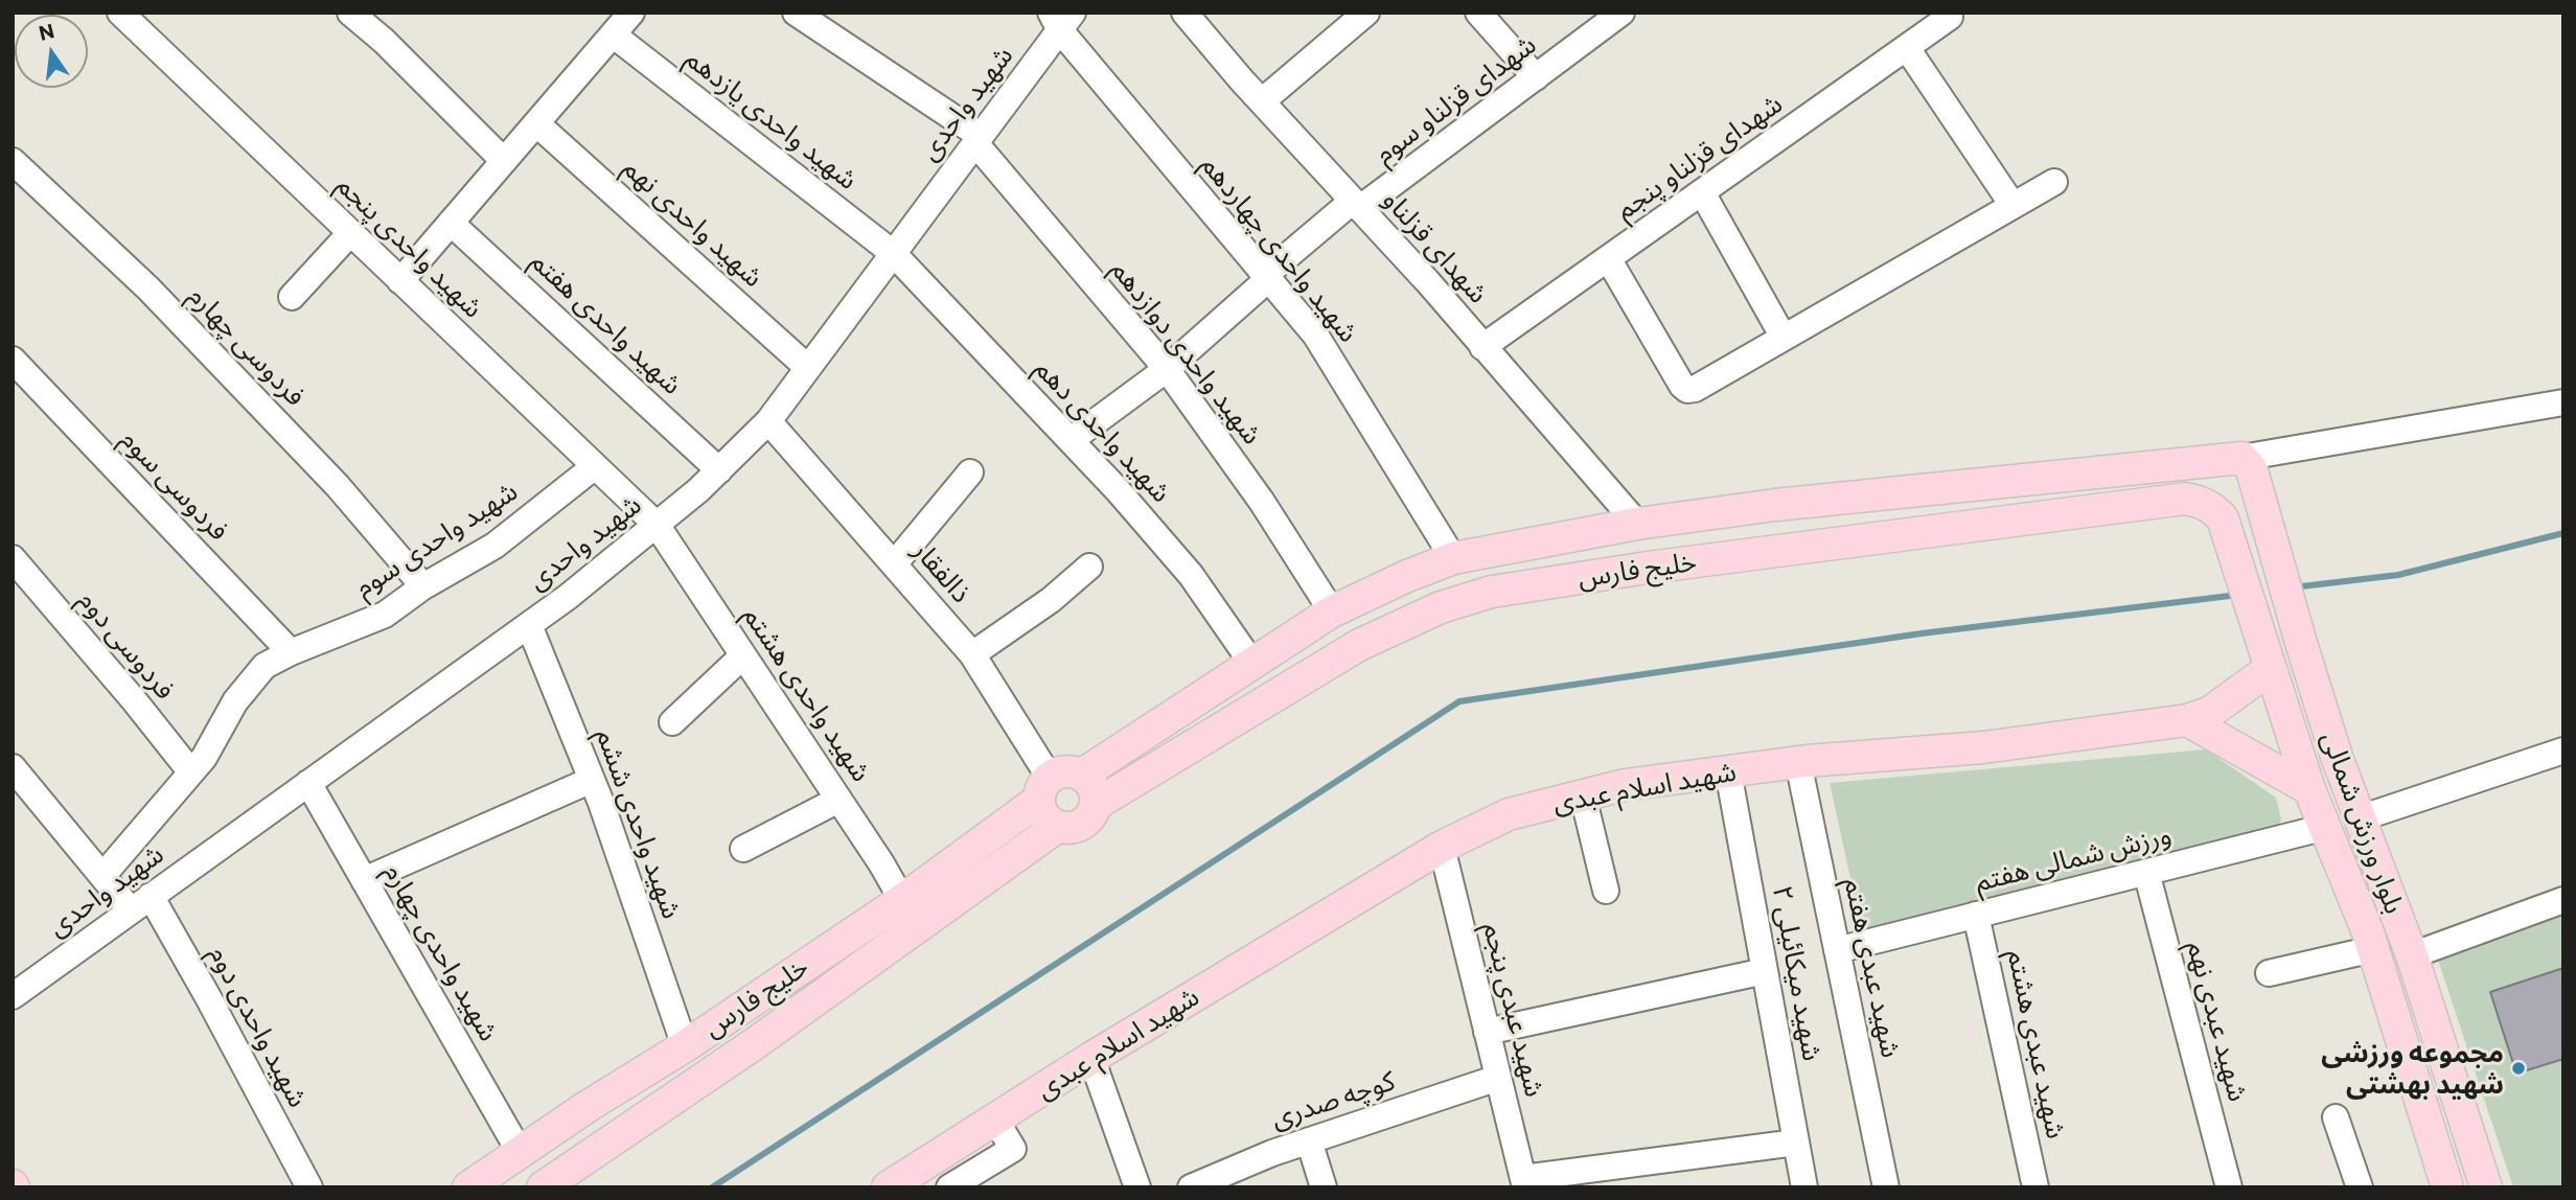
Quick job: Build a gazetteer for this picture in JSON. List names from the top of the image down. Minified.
{"streets":{"main road":["خلیج فارس","شهید اسلام عبدی","بلوار ورزش شمالی"],"street":["شهدای قزلناو سوم","شهید واحدی","شهید واحدی یازدهم","شهدای قزلناو پنجم","شهید واحدی نهم","شهید واحدی پنجم","شهدای قزلناو","شهید واحدی چهاردهم","شهید واحدی هفتم","فردوسی چهارم","شهید واحدی دوازدهم","شهید واحدی دهم","فردوسی سوم","شهید واحدی سوم","ذالفقار","فردوسی دوم","شهید واحدی هشتم","شهید واحدی ششم","ورزش شمالی هفتم","شهید واحدی چهارم","شهید عبدی هفتم","شهید میکائیلی ۲","شهید عبدی پنجم","شهید عبدی نهم","شهید واحدی دوم","شهید عبدی هشتم","کوچه صدری"]},"crossings":[["شهدای قزلناو سوم","شهدای قزلناو"],["شهدای قزلناو سوم","شهید واحدی چهاردهم"],["شهدای قزلناو سوم","شهید واحدی دوازدهم"],["شهدای قزلناو سوم","شهید واحدی دهم"],["شهید واحدی","شهید واحدی یازدهم"],["شهید واحدی","شهید واحدی نهم"],["شهید واحدی","شهید واحدی پنجم"],["شهید واحدی","شهید واحدی چهاردهم"],["شهید واحدی","شهید واحدی هفتم"],["شهید واحدی","شهید واحدی دوازدهم"],["شهید واحدی","شهید واحدی دهم"],["شهید واحدی","ذالفقار"],["شهید واحدی","شهید واحدی هشتم"],["شهید واحدی","شهید واحدی ششم"],["شهید واحدی","شهید واحدی چهارم"],["شهید واحدی","شهید واحدی دوم"],["شهید واحدی یازدهم","شهید واحدی دهم"],["شهدای قزلناو پنجم","شهدای قزلناو"],["شهید واحدی پنجم","شهید واحدی سوم"],["شهید واحدی پنجم","شهید واحدی هشتم"],["فردوسی چهارم","شهید واحدی سوم"],["فردوسی سوم","شهید واحدی سوم"],["شهید واحدی سوم","فردوسی دوم"],["شهید واحدی سوم","شهید واحدی دوم"],["خلیج فارس","ذالفقار"],["خلیج فارس","شهید واحدی هشتم"],["خلیج فارس","بلوار ورزش شمالی"],["خلیج فارس","شهید واحدی ششم"],["خلیج فارس","شهید واحدی چهارم"],["شهید اسلام عبدی","بلوار ورزش شمالی"],["شهید اسلام عبدی","شهید عبدی هفتم"],["شهید اسلام عبدی","شهید میکائیلی ۲"],["شهید اسلام عبدی","شهید عبدی پنجم"],["بلوار ورزش شمالی","ورزش شمالی هفتم"],["ورزش شمالی هفتم","شهید عبدی هفتم"],["ورزش شمالی هفتم","شهید عبدی نهم"],["ورزش شمالی هفتم","شهید عبدی هشتم"],["شهید عبدی پنجم","کوچه صدری"]],"places":["مجموعه ورزشی شهید بهشتی"],"north":"top"}
